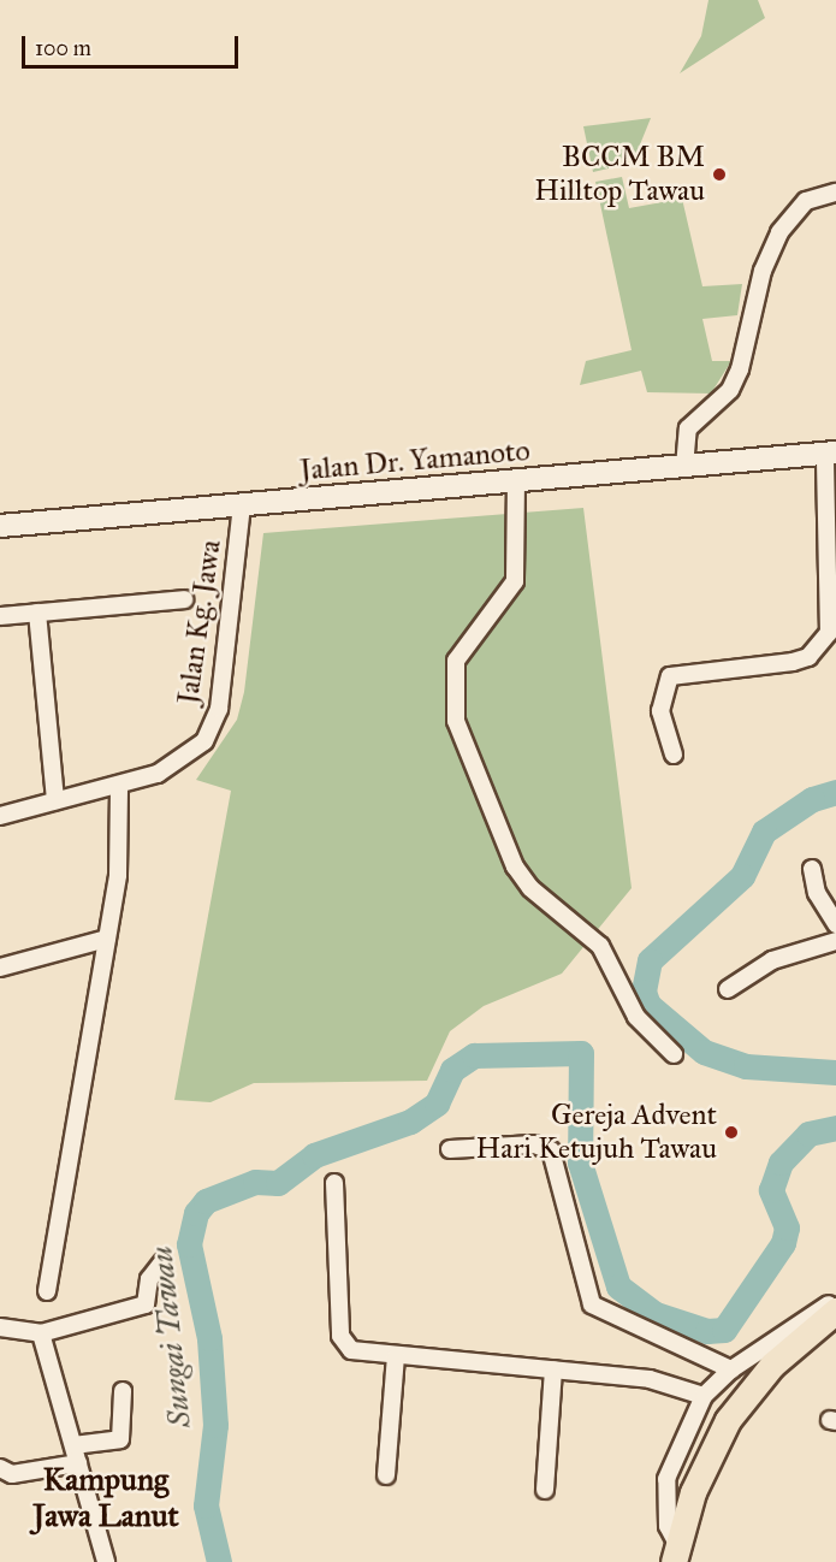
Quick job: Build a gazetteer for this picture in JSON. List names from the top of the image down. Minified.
{"streets":{"street":["Jalan Dr. Yamanoto","Jalan Kg. Jawa"]},"crossings":[["Jalan Dr. Yamanoto","Jalan Kg. Jawa"]],"districts":["Kampung Jawa Lanut"],"water":["Sungai Tawau"],"places":["BCCM BM Hilltop Tawau","Gereja Advent Hari Ketujuh Tawau"],"scale_bar":"100 m"}
